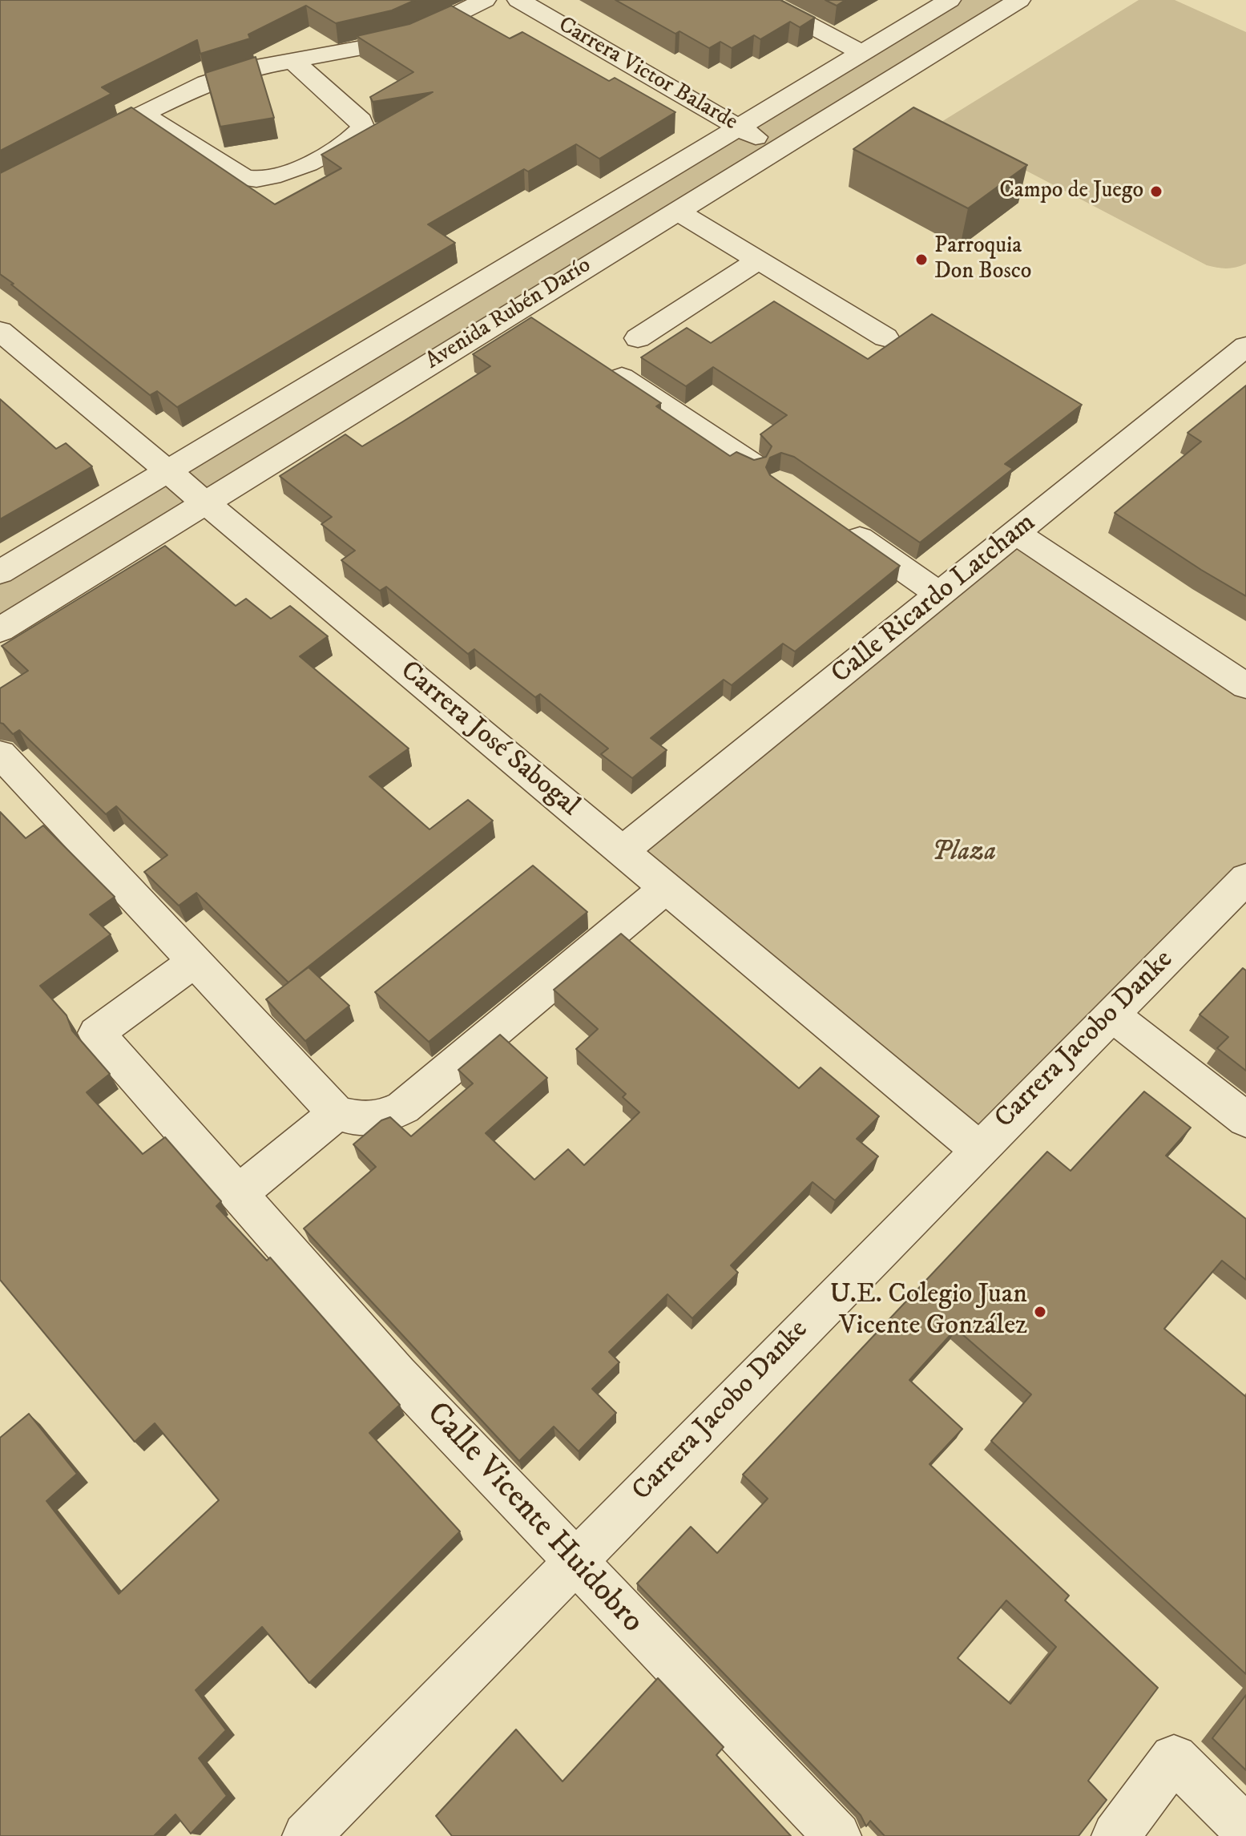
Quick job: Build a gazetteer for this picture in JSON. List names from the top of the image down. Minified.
{"streets":{"street":["Carrera Victor Balarde","Avenida Rubén Darío","Calle Ricardo Latcham","Carrera José Sabogal","Carrera Jacobo Danke","Calle Vicente Huidobro"]},"crossings":[["Carrera Victor Balarde","Avenida Rubén Darío"],["Avenida Rubén Darío","Carrera José Sabogal"],["Calle Ricardo Latcham","Carrera José Sabogal"],["Carrera José Sabogal","Carrera Jacobo Danke"],["Carrera Jacobo Danke","Calle Vicente Huidobro"]],"parks":["Plaza"],"places":["Campo de Juego","Parroquia Don Bosco","U.E. Colegio Juan Vicente González"]}
